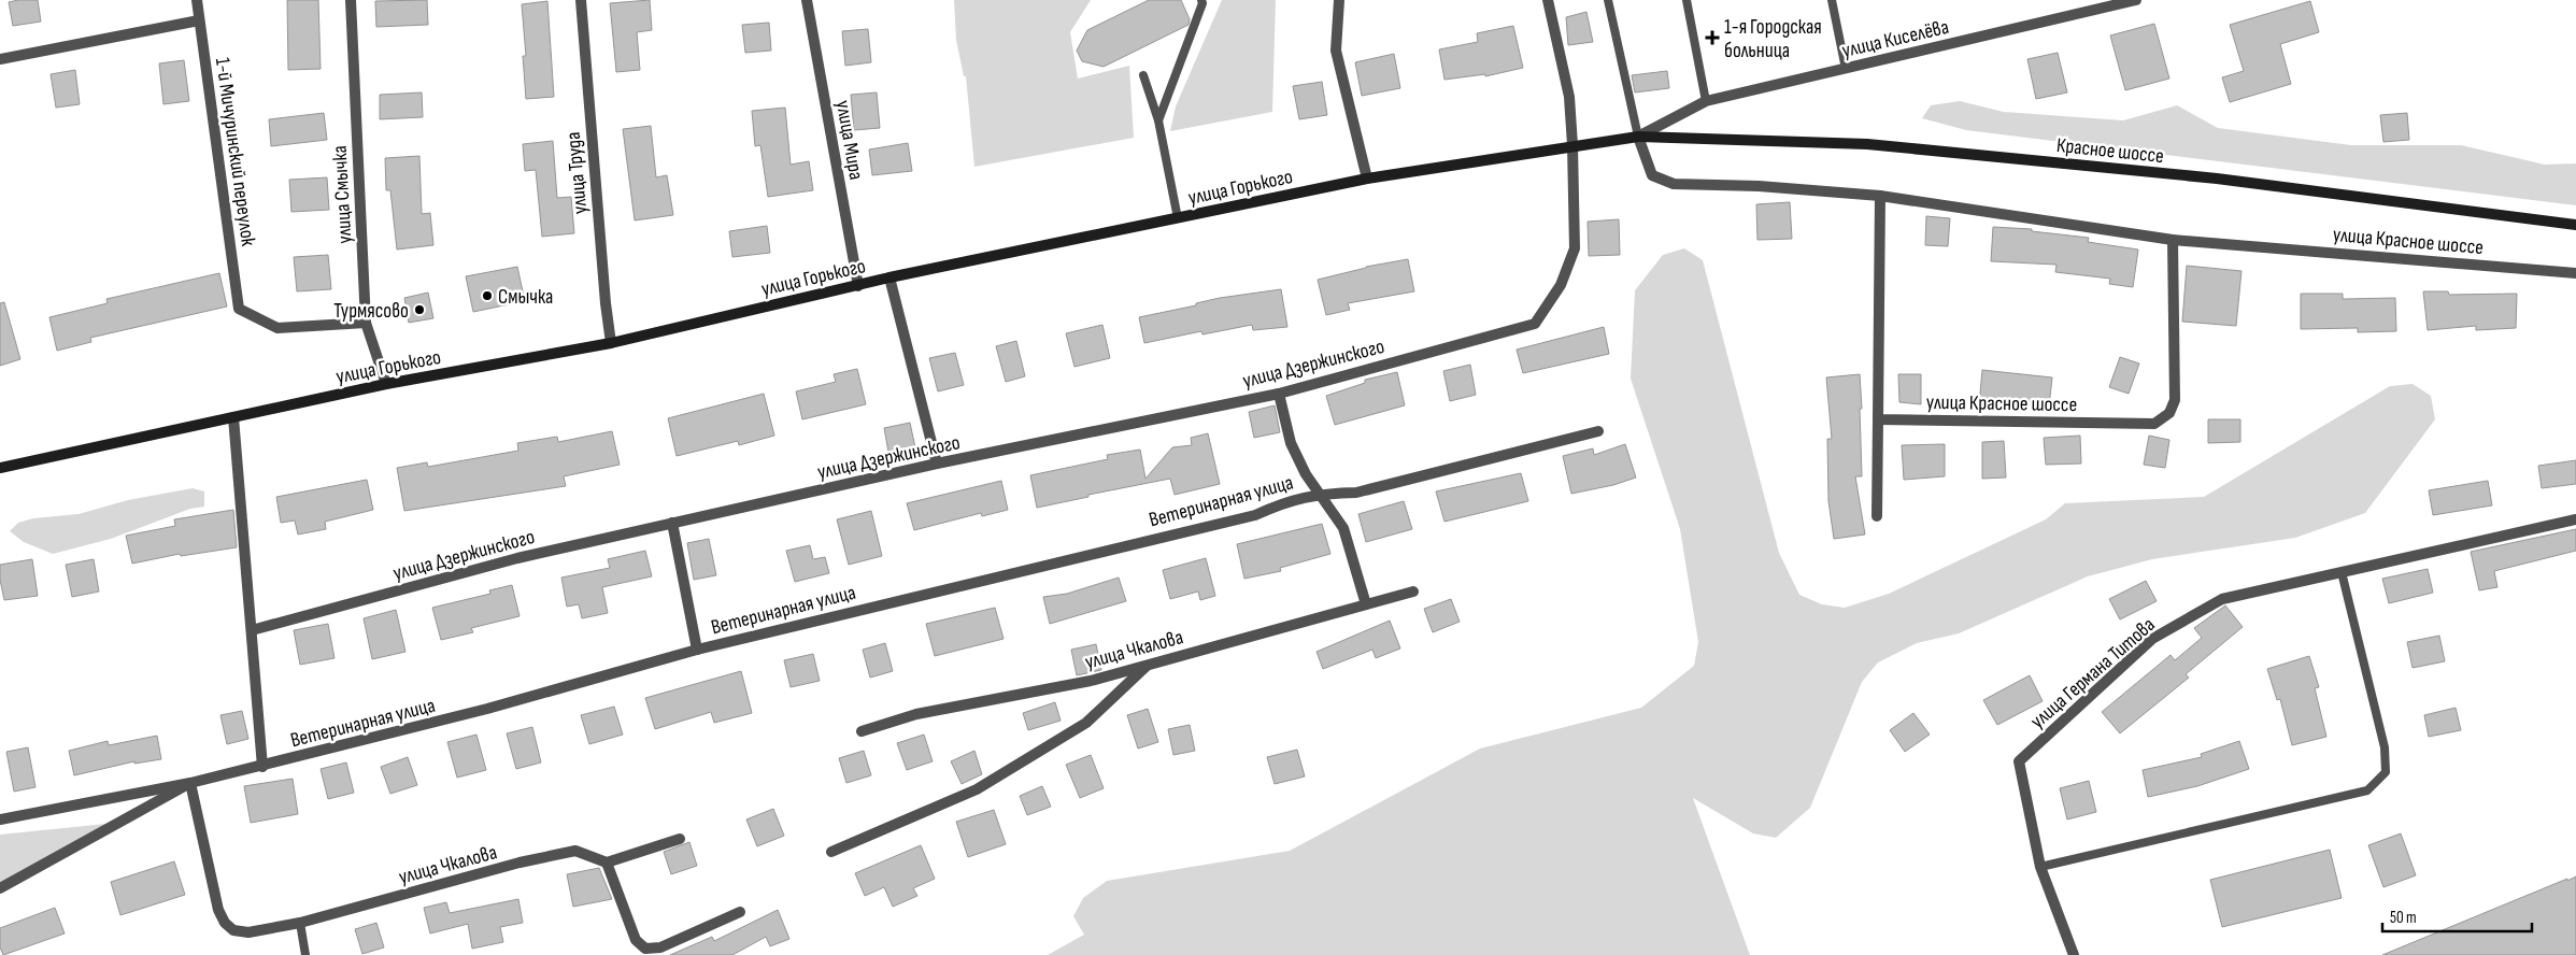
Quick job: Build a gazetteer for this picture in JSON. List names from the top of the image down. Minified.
{"streets":{"main road":["Красное шоссе","улица Горького"],"street":["улица Киселёва","улица Мира","1-й Мичуринский переулок","улица Труда","улица Смычка","улица Красное шоссе","улица Дзержинского","Ветеринарная улица","улица Чкалова","улица Германа Титова"]},"crossings":[["улица Киселёва","Красное шоссе"],["улица Киселёва","улица Горького"],["улица Киселёва","улица Красное шоссе"],["улица Мира","улица Горького"],["Красное шоссе","улица Горького"],["Красное шоссе","улица Красное шоссе"],["1-й Мичуринский переулок","улица Смычка"],["улица Труда","улица Горького"],["улица Горького","улица Смычка"],["улица Горького","улица Красное шоссе"],["улица Горького","улица Дзержинского"],["Ветеринарная улица","улица Чкалова"]],"places":{"health":["1-я Городская больница"],"other":["Смычка","Турмясово"]},"scale_bar":"50 m"}
